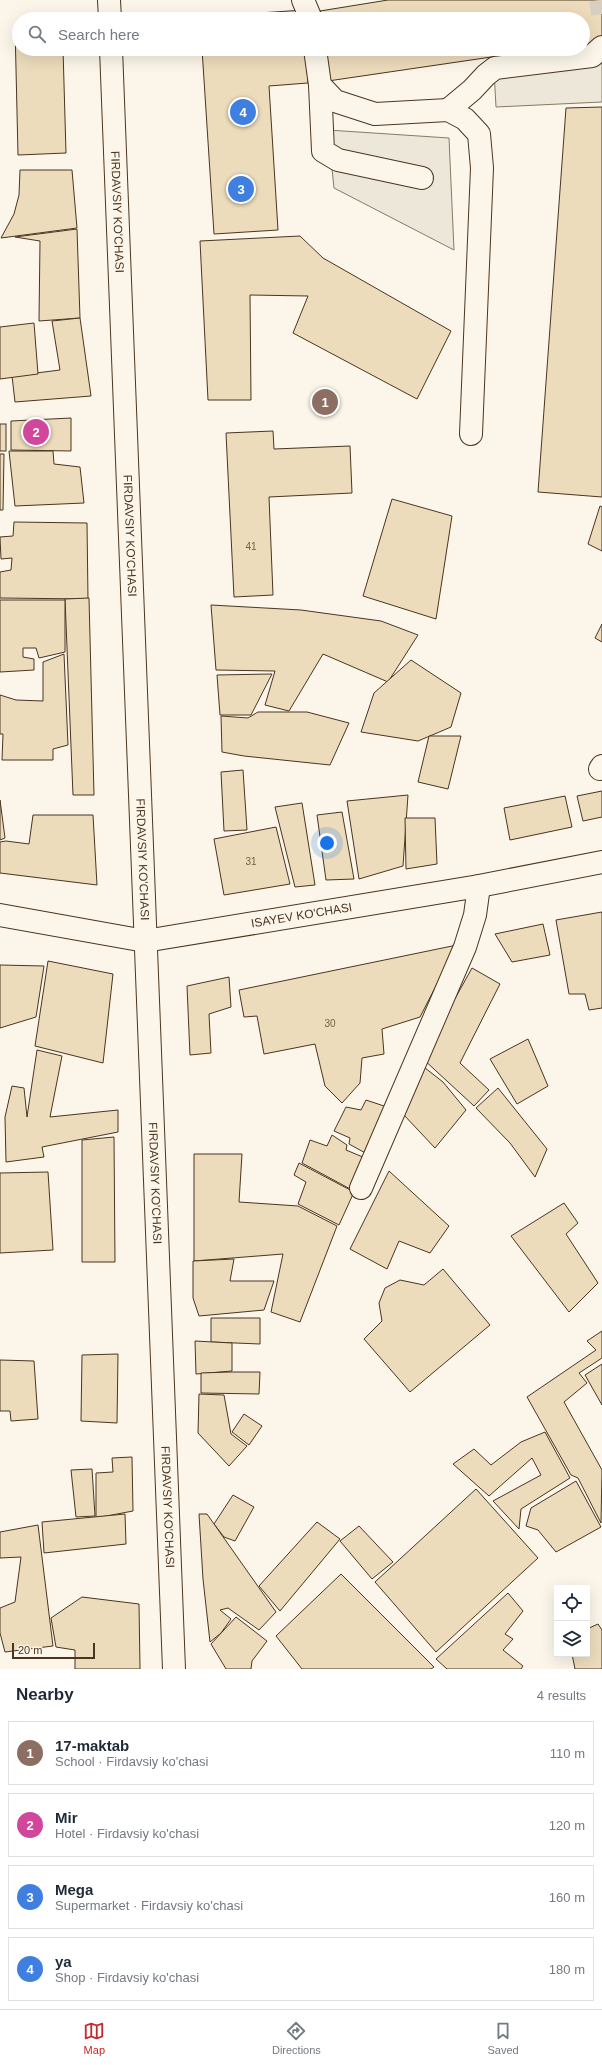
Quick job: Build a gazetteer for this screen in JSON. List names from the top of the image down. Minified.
{"streets":{"main road":["FIRDAVSIY KO'CHASI","ISAYEV KO'CHASI"]},"crossings":[["FIRDAVSIY KO'CHASI","ISAYEV KO'CHASI"]],"house_numbers":["41","31","30"],"scale_bar":"20 m","page":{"search":"Search here","pins":["4","3","1","2"],"scale":"20 m","heading":["Nearby","4 results"],"list":[{"mark":"1","name":"17-maktab","note":"School · Firdavsiy ko'chasi","value":"110 m"},{"mark":"2","name":"Mir","note":"Hotel · Firdavsiy ko'chasi","value":"120 m"},{"mark":"3","name":"Mega","note":"Supermarket · Firdavsiy ko'chasi","value":"160 m"},{"mark":"4","name":"ya","note":"Shop · Firdavsiy ko'chasi","value":"180 m"}],"nav":["Map","Directions","Saved"]}}
